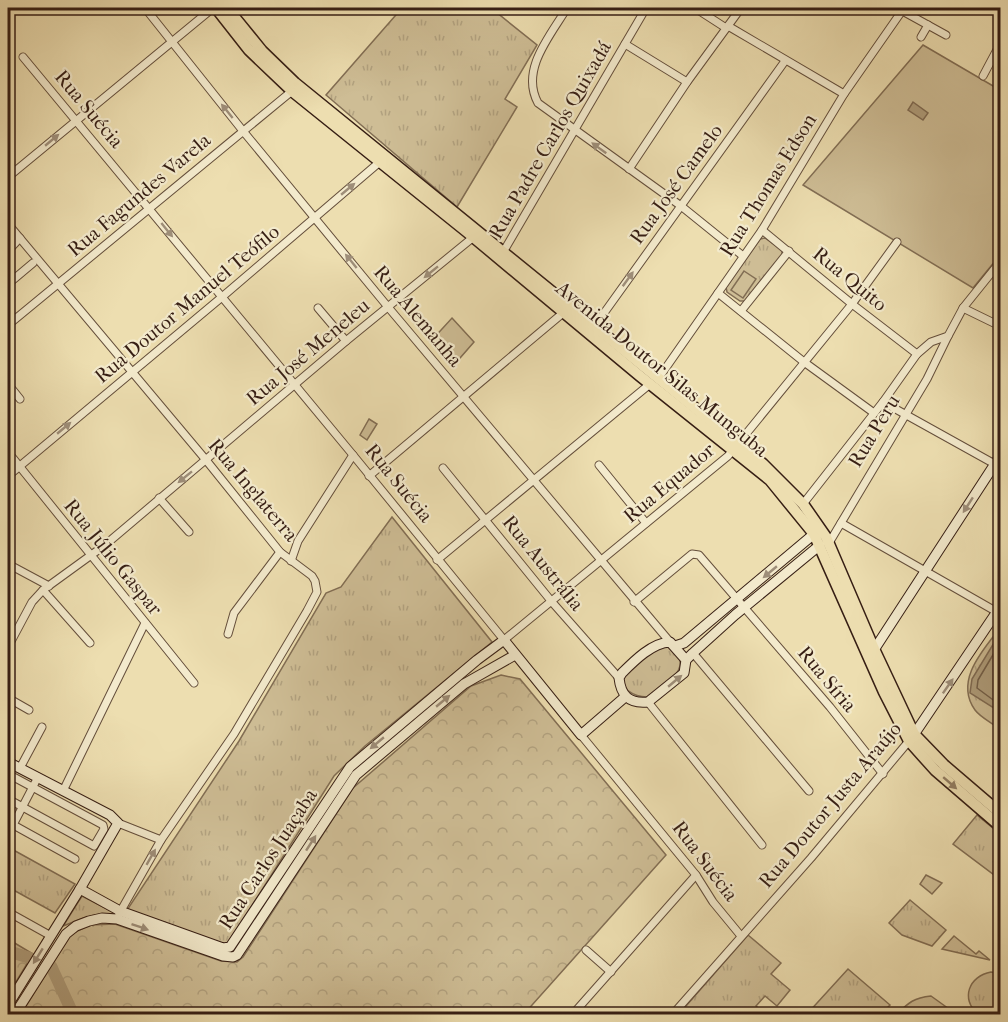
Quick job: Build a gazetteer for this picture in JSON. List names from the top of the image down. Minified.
{"streets":{"main road":["Avenida Doutor Silas Munguba"],"street":["Rua Suécia","Rua Padre Carlos Quixadá","Rua José Camelo","Rua Thomas Edson","Rua Fagundes Varela","Rua Quito","Rua Doutor Manuel Teófilo","Rua Alemanha","Rua José Meneleu","Rua Peru","Rua Equador","Rua Inglaterra","Rua Júlio Gaspar","Rua Austrália","Rua Síria","Rua Doutor Justa Araújo","Rua Carlos Juaçaba"]},"crossings":[["Rua Suécia","Rua Thomas Edson"],["Rua Suécia","Rua Fagundes Varela"],["Rua Suécia","Rua Doutor Manuel Teófilo"],["Rua Suécia","Rua José Meneleu"],["Rua Suécia","Rua Equador"],["Rua Suécia","Rua Doutor Justa Araújo"],["Rua Suécia","Rua Carlos Juaçaba"],["Rua Padre Carlos Quixadá","Avenida Doutor Silas Munguba"],["Rua José Camelo","Avenida Doutor Silas Munguba"],["Rua Thomas Edson","Rua Quito"],["Rua Thomas Edson","Rua Alemanha"],["Rua Thomas Edson","Avenida Doutor Silas Munguba"],["Rua Thomas Edson","Rua Austrália"],["Rua Fagundes Varela","Rua Alemanha"],["Rua Fagundes Varela","Avenida Doutor Silas Munguba"],["Rua Fagundes Varela","Rua Inglaterra"],["Rua Quito","Rua Equador"],["Rua Doutor Manuel Teófilo","Rua Alemanha"],["Rua Doutor Manuel Teófilo","Avenida Doutor Silas Munguba"],["Rua Doutor Manuel Teófilo","Rua Inglaterra"],["Rua Doutor Manuel Teófilo","Rua Júlio Gaspar"],["Rua Alemanha","Rua José Meneleu"],["Rua Alemanha","Rua Equador"],["Rua José Meneleu","Avenida Doutor Silas Munguba"],["Rua José Meneleu","Rua Inglaterra"],["Rua José Meneleu","Rua Júlio Gaspar"],["Avenida Doutor Silas Munguba","Rua Peru"],["Avenida Doutor Silas Munguba","Rua Equador"],["Avenida Doutor Silas Munguba","Rua Doutor Justa Araújo"],["Rua Peru","Rua Síria"],["Rua Equador","Rua Austrália"],["Rua Equador","Rua Carlos Juaçaba"],["Rua Inglaterra","Rua Carlos Juaçaba"],["Rua Síria","Rua Doutor Justa Araújo"]],"one_way":["Rua José Camelo","Rua Doutor Manuel Teófilo"]}
